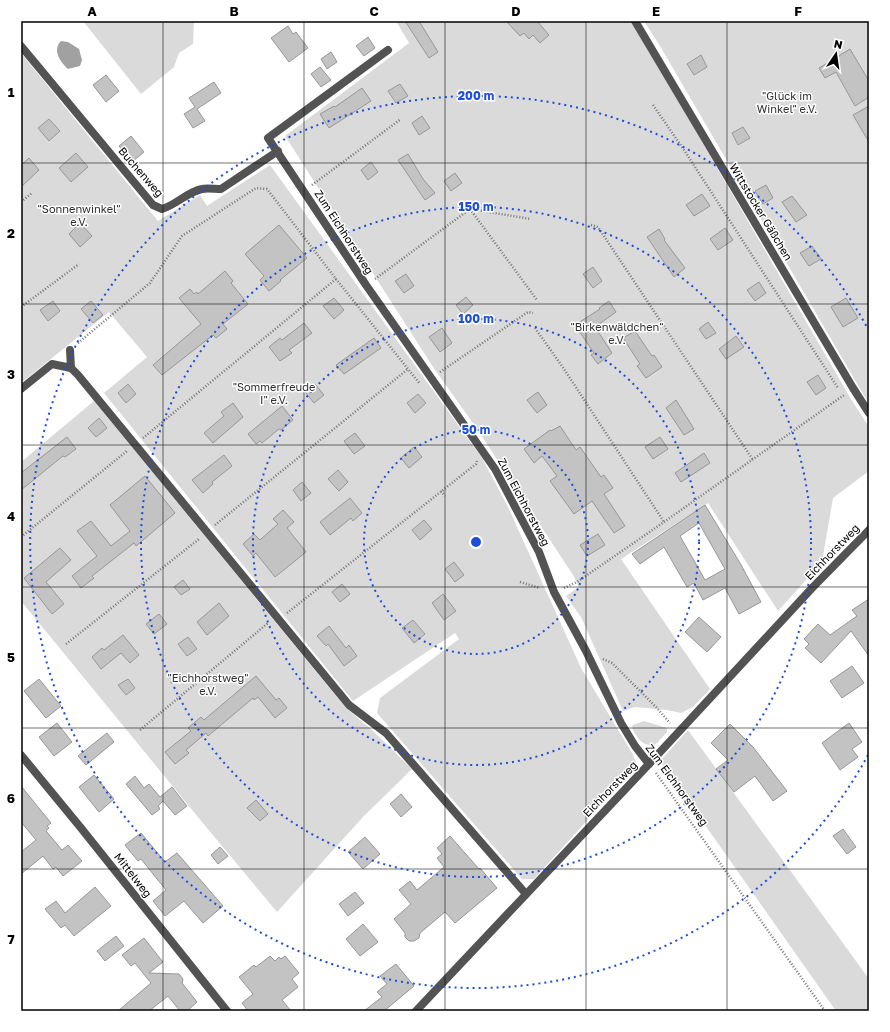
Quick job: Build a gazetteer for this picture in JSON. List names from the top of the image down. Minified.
{"streets":{"street":["Buchenweg","Wittstocker Gäßchen","Zum Eichhorstweg","Eichhorstweg","Mittelweg"]},"crossings":[["Buchenweg","Zum Eichhorstweg"],["Zum Eichhorstweg","Eichhorstweg"]],"parks":["\"Glück im Winkel\" e.V.","\"Sonnenwinkel\" e.V.","\"Birkenwäldchen\" e.V.","\"Sommerfreude I\" e.V.","\"Eichhorstweg\" e.V."],"north":"top","grid":{"columns":["A","B","C","D","E","F"],"rows":["1","2","3","4","5","6","7"]},"rings":["200 m","150 m","100 m","50 m"]}
